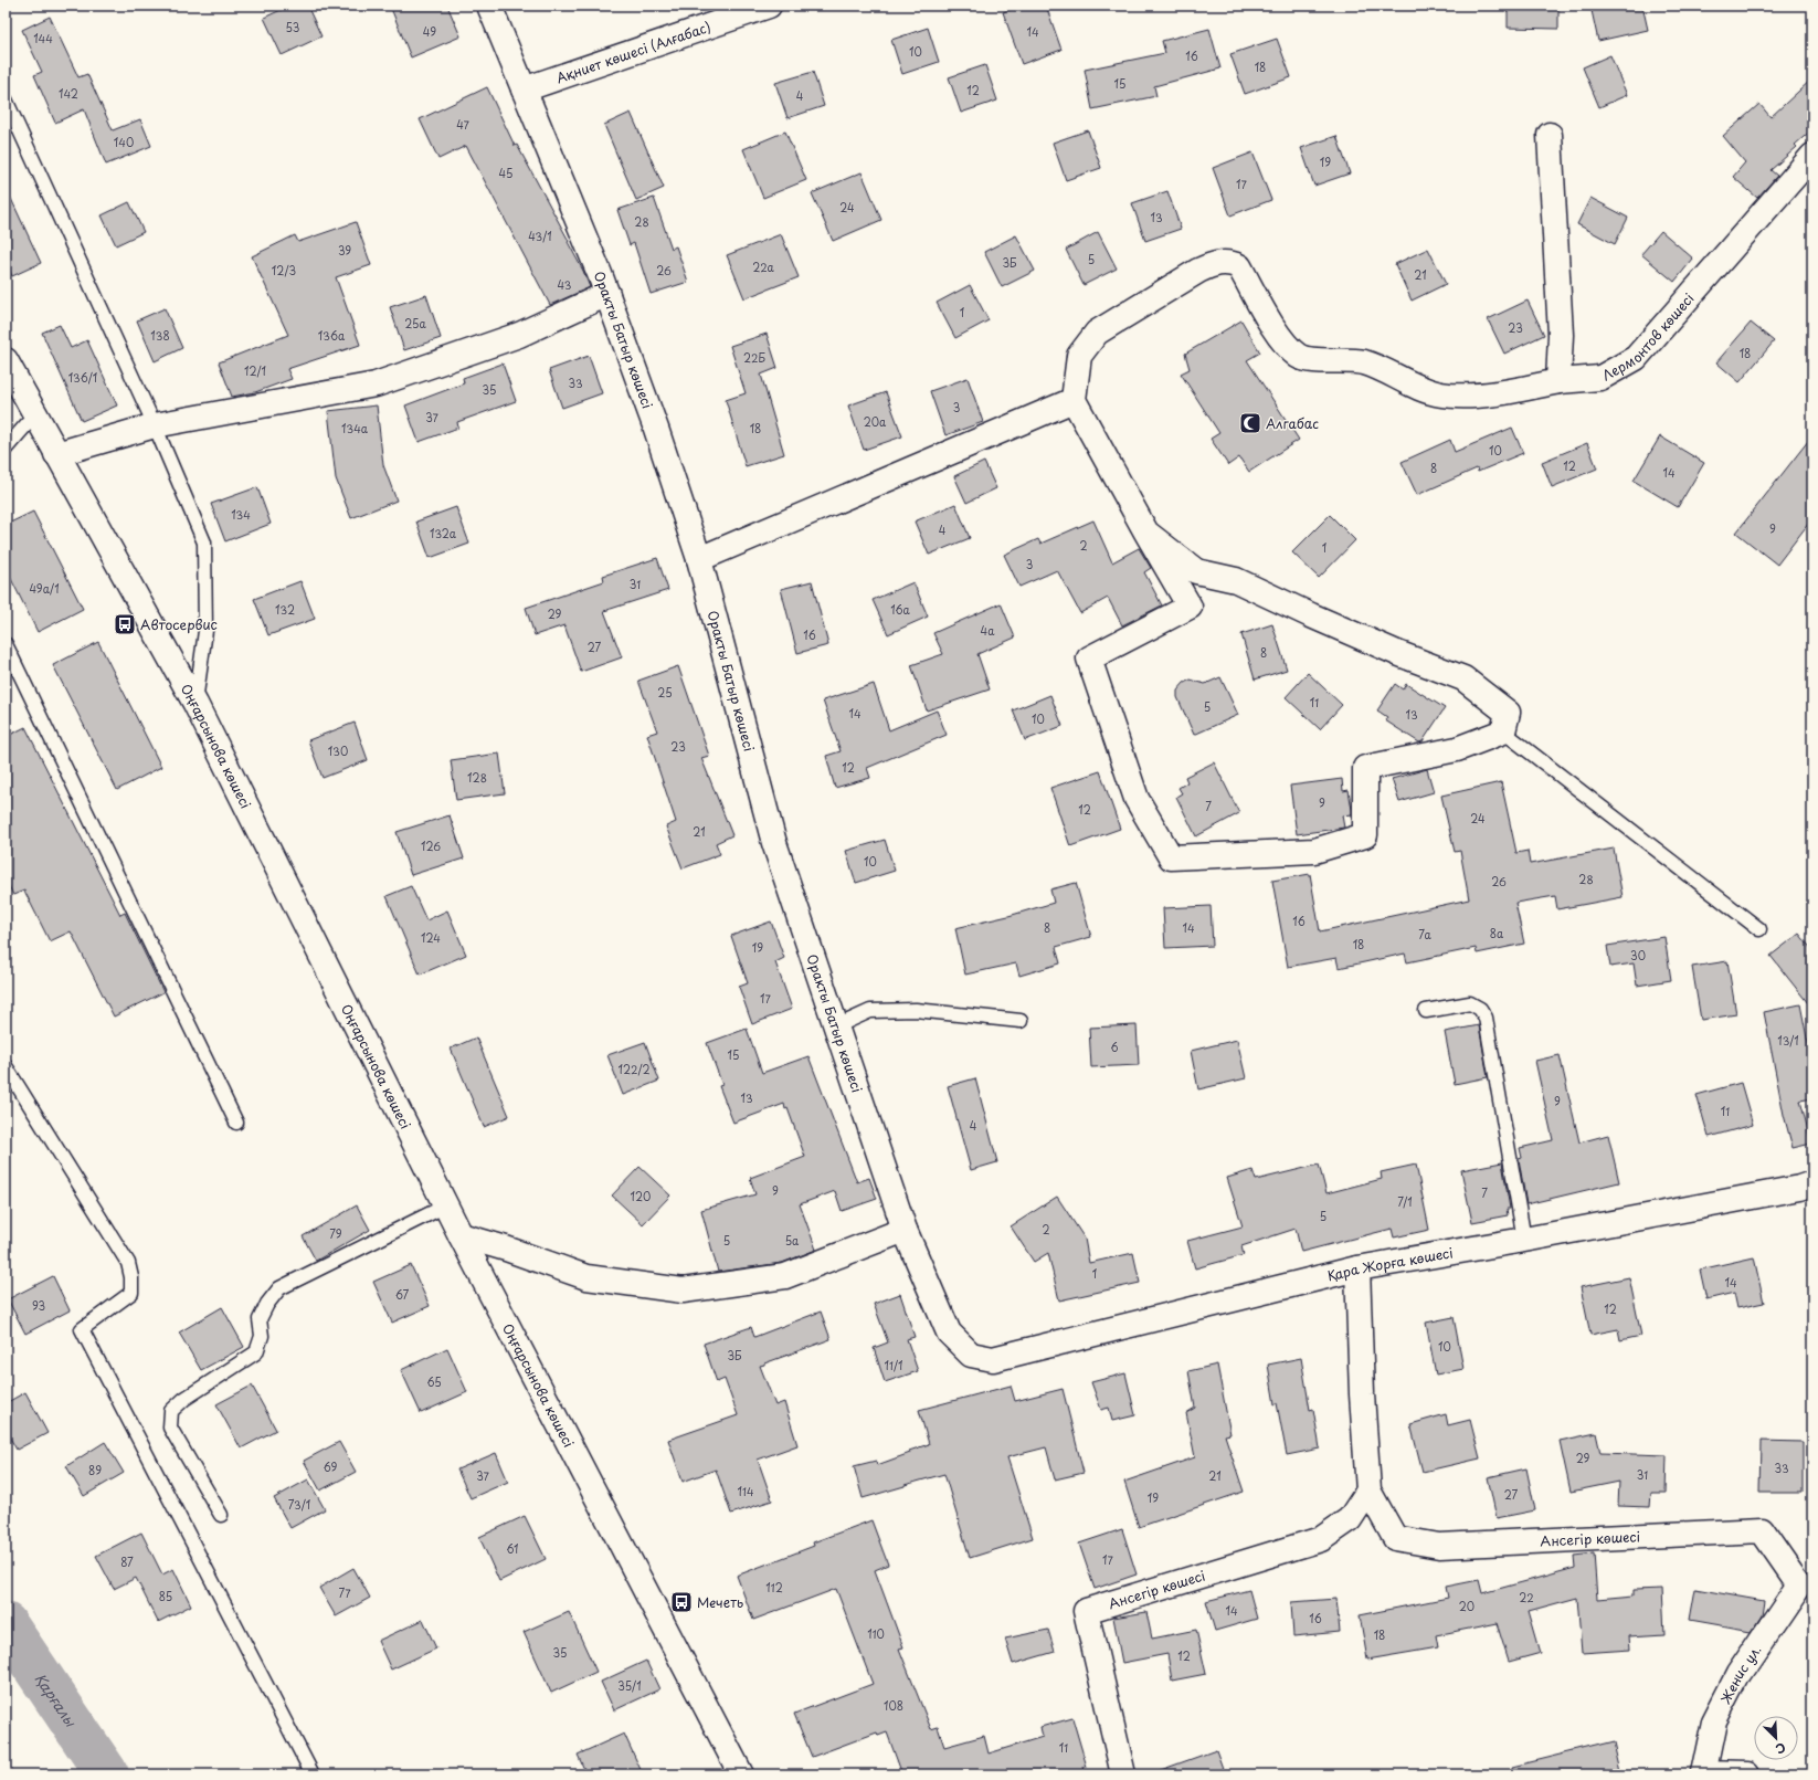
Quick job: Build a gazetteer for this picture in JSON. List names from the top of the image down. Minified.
{"streets":{"street":["Ақниет көшесі (Алғабас)","Лермонтов көшесі","Оракты Батыр көшесі","Оңғарсынова көшесі","Қара Жорға көшесі","Ансегір көшесі","Женис ул."]},"crossings":[["Ақниет көшесі (Алғабас)","Оракты Батыр көшесі"],["Оракты Батыр көшесі","Қара Жорға көшесі"],["Қара Жорға көшесі","Ансегір көшесі"],["Ансегір көшесі","Женис ул."]],"water":["Қарғалы"],"places":{"mosque":["Алгабас"],"bus stop":["Автосервис","Мечеть"]},"house_numbers":["53","49","14","144","10","16","18","15","12","142","4","47","140","19","45","17","24","13","28","43/1","39","5","3Б","22а","12/3","26","21","43","1","25а","23","138","136а","18","22Б","12/1","136/1","33","35","3","37","20а","134а","18","10","12","8","14","134","9","4","132а","2","1","3","31","49а/1","132","16а","29","4а","16","27","8","25","11","5","14","13","10","23","130","12","128","9","7","12","24","21","126","10","28","26","16","8","14","8а","7а","124","18","19","30","17","13/1","6","15","122/2","13","9","11","4","9","7","120","7/1","5","2","79","5","5а","1","14","67","93","12","10","3Б","11/1","65","29","69","33","89","31","37","21","114","27","19","73/1","61","17","87","112","77","85","22","20","14","16","110","18","35","12","35/1","108","11"],"north":"bottom right"}
